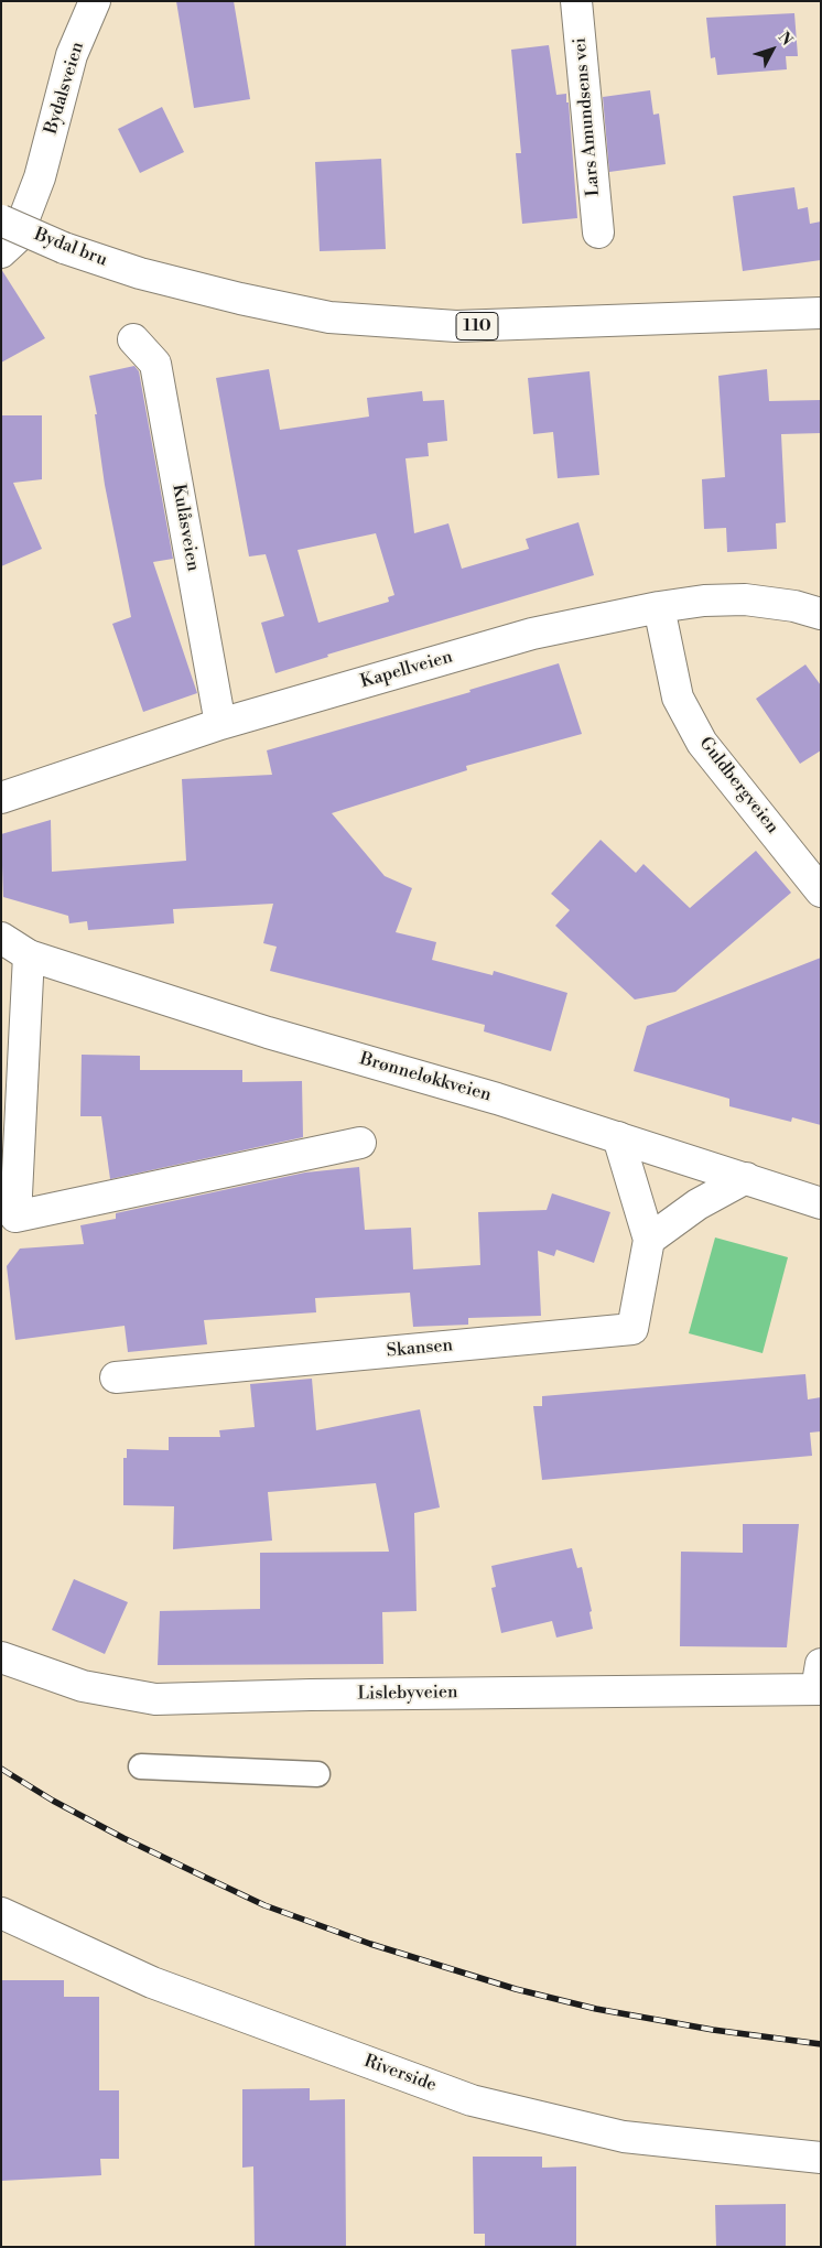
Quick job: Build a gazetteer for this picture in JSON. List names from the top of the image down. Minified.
{"streets":{"main road":["Bydalsveien","Lars Amundsens vei","Bydal bru","110","Kulåsveien","Kapellveien","Guldbergveien","Brønneløkkveien","Skansen","Lislebyveien","Riverside"]},"crossings":[["Kulåsveien","Kapellveien"],["Kapellveien","Guldbergveien"],["Brønneløkkveien","Skansen"]],"north":"top right"}
